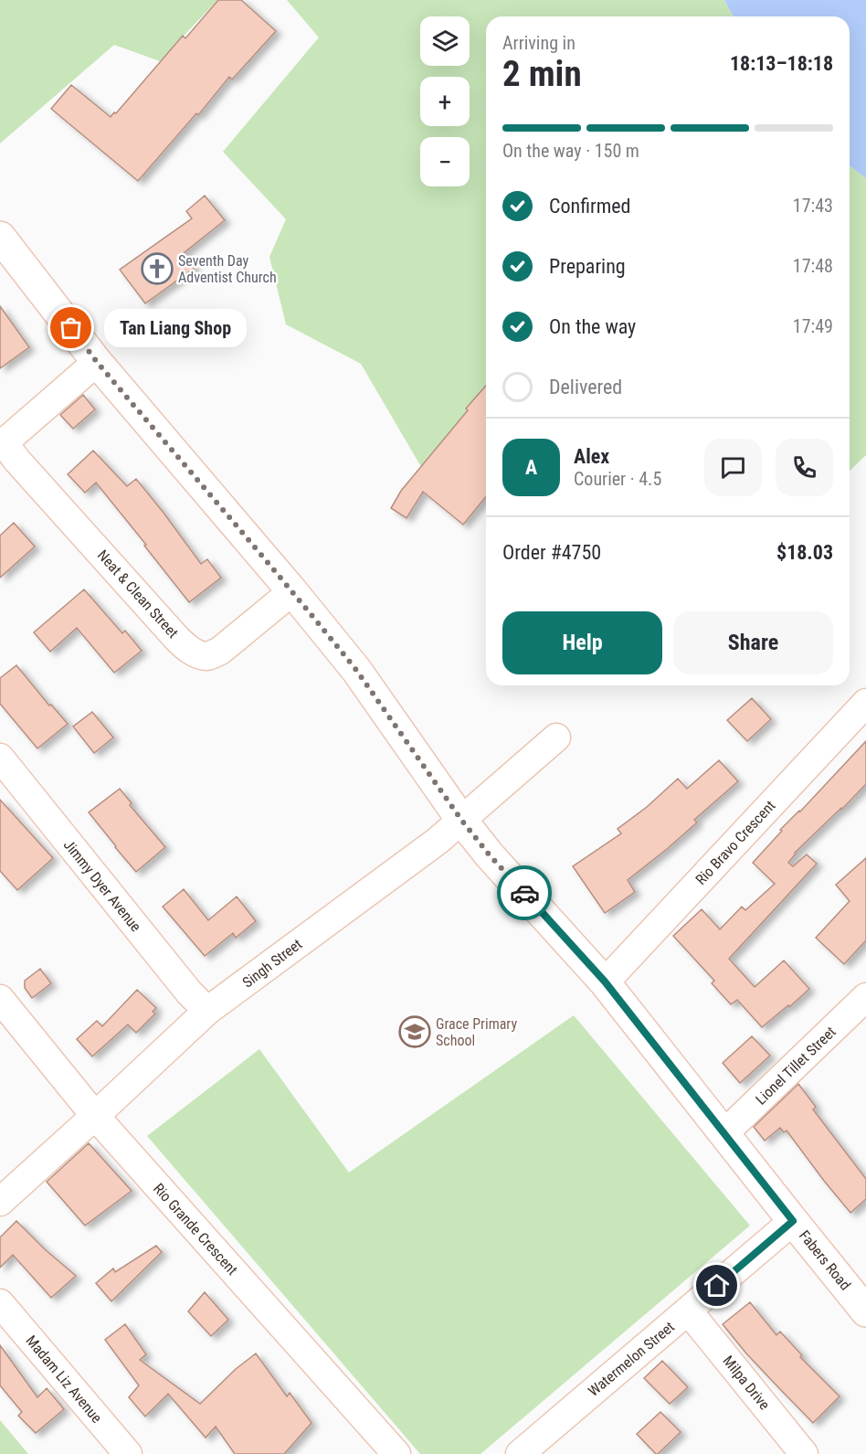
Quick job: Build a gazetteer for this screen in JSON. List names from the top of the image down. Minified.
{"streets":{"main road":["Fabers Road"],"street":["Neat & Clean Street","Rio Bravo Crescent","Jimmy Dyer Avenue","Singh Street","Lionel Tillet Street","Rio Grande Crescent","Watermelon Street","Madam Liz Avenue","Milpa Drive"]},"crossings":[["Neat & Clean Street","Fabers Road"],["Rio Bravo Crescent","Fabers Road"],["Jimmy Dyer Avenue","Singh Street"],["Singh Street","Rio Grande Crescent"],["Singh Street","Fabers Road"],["Lionel Tillet Street","Fabers Road"],["Fabers Road","Watermelon Street"],["Watermelon Street","Milpa Drive"]],"places":{"church":["Seventh Day Adventist Church"],"other":["Tan Liang Shop"],"school or university":["Grace Primary School"]},"page":{"map_buttons":["+","−"],"heading":["2 min","Arriving in","18:13–18:18"],"panel":["Alex","Courier · 4.5","Order #4750","$18.03"],"bar":"On the way · 150 m","list":[["Confirmed","17:43"],["Preparing","17:48"],["On the way","17:49"],"Delivered"],"bubble":"Tan Liang Shop","round":"A","buttons":["Help","Share"]}}
